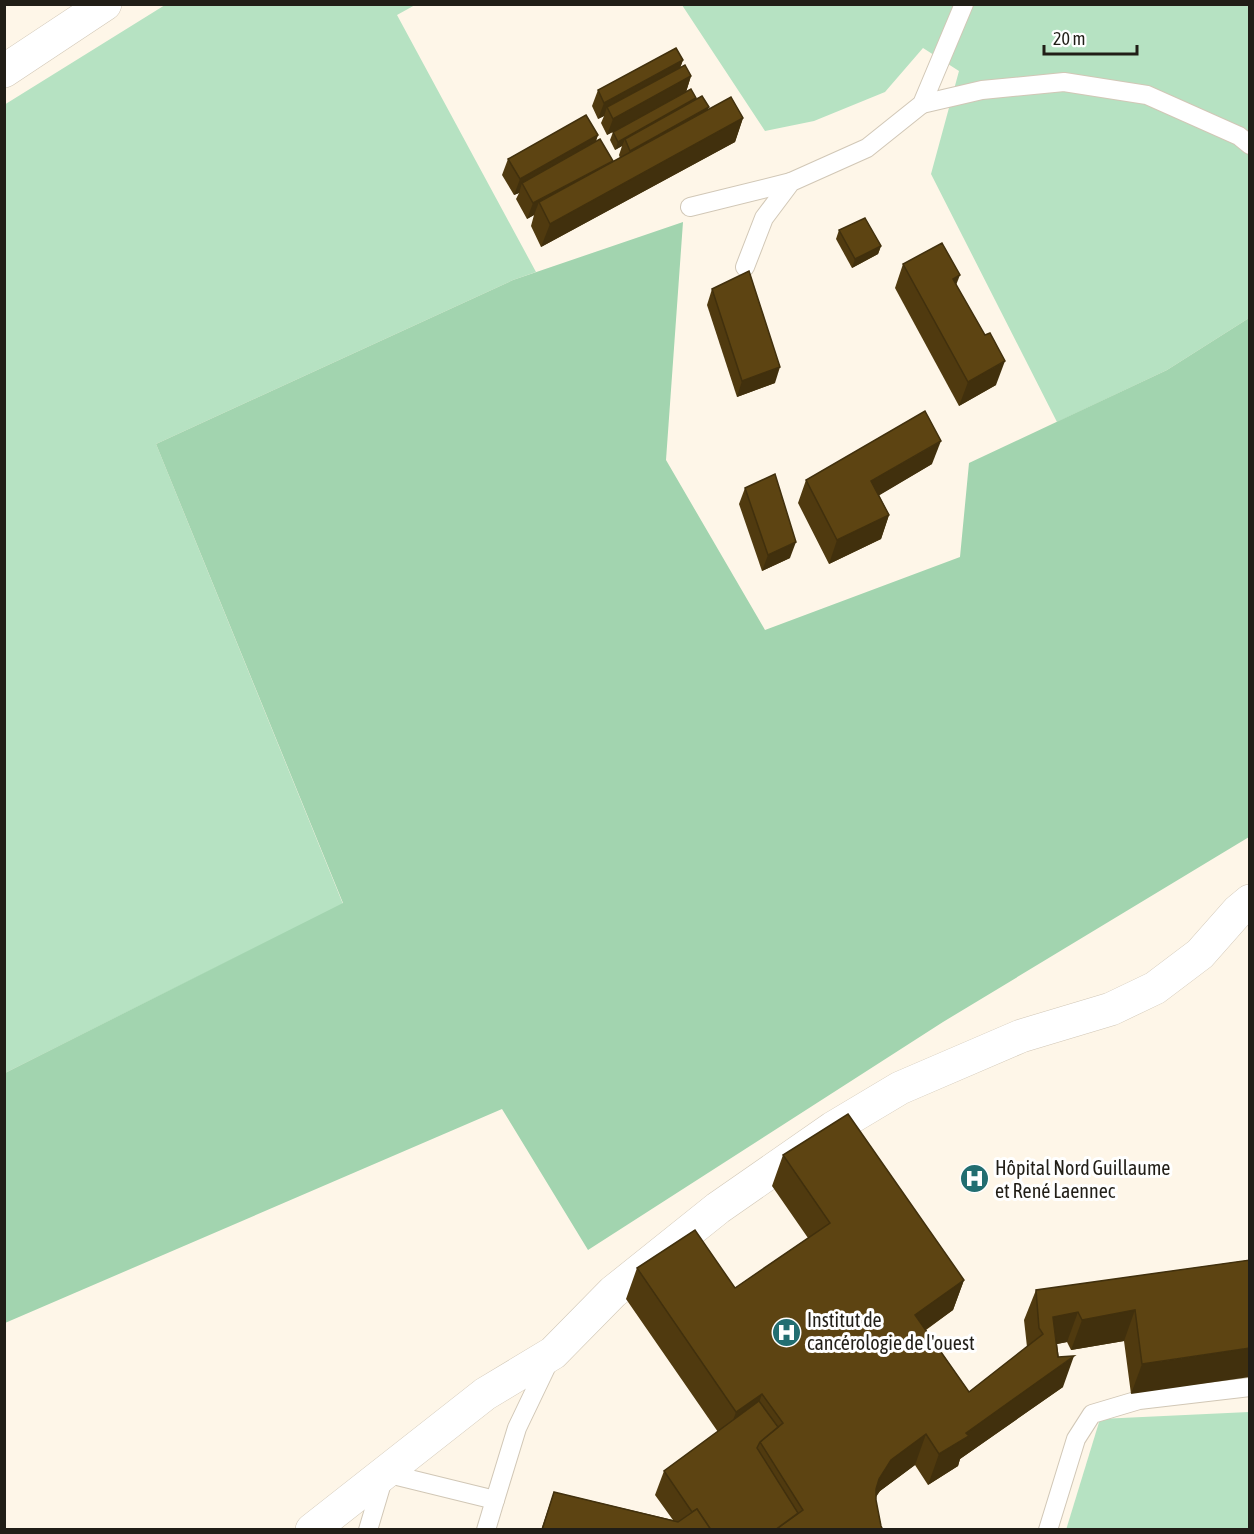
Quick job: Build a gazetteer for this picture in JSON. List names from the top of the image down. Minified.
{"places":{"hospital":["Hôpital Nord Guillaume et René Laennec","Institut de cancérologie de l'ouest"]},"scale_bar":"20 m"}
